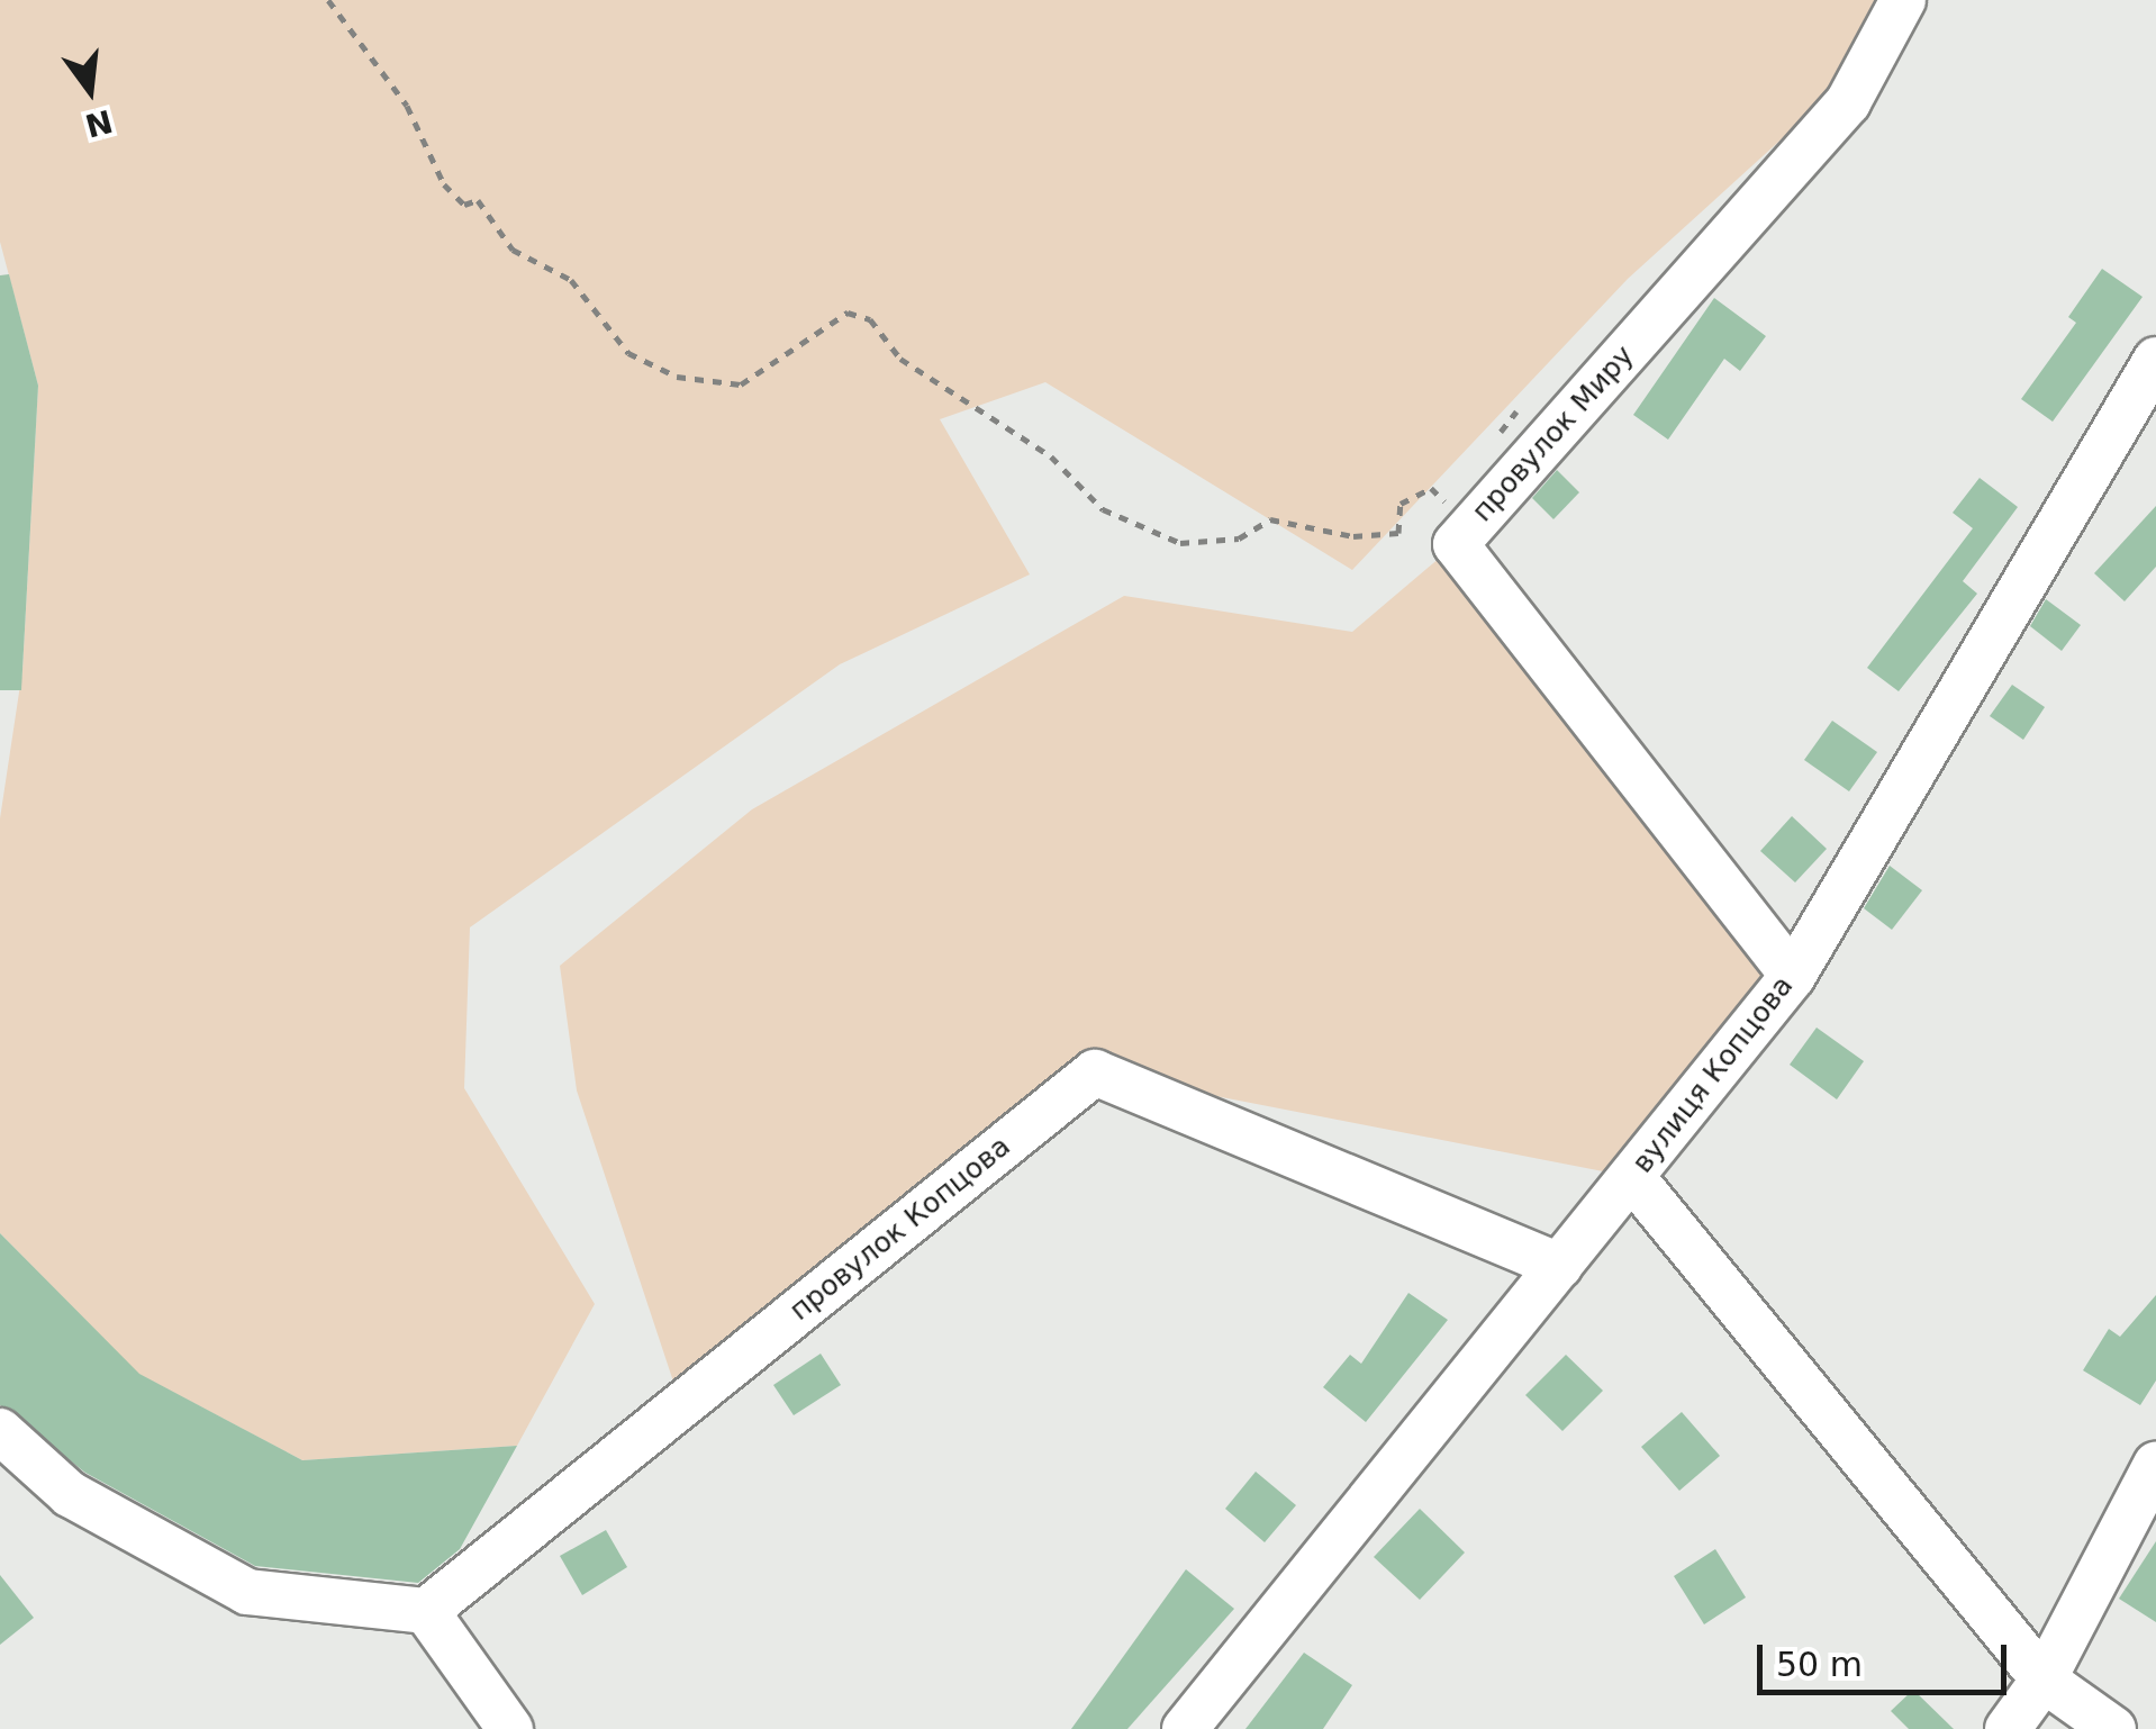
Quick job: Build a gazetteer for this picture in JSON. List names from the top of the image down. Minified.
{"streets":{"street":["провулок Миру","вулиця Копцова","провулок Копцова"]},"crossings":[["провулок Миру","вулиця Копцова"],["вулиця Копцова","провулок Копцова"]],"scale_bar":"50 m","north":"bottom"}
